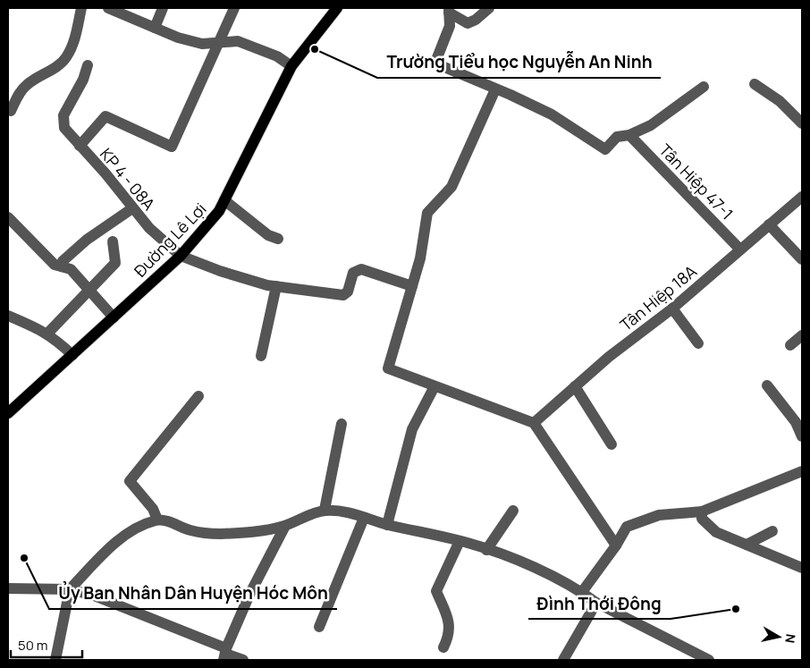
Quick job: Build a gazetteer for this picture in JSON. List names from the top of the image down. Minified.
{"streets":{"main road":["Đường Lê Lợi"],"street":["KP 4 - 08A","Tân Hiệp 47-1","Tân Hiệp 18A"]},"crossings":[["KP 4 - 08A","Đường Lê Lợi"],["Tân Hiệp 47-1","Tân Hiệp 18A"]],"places":["Trường Tiểu học Nguyễn An Ninh","Ủy Ban Nhân Dân Huyện Hóc Môn","Đình Thới Đông"],"scale_bar":"50 m","north":"right"}
